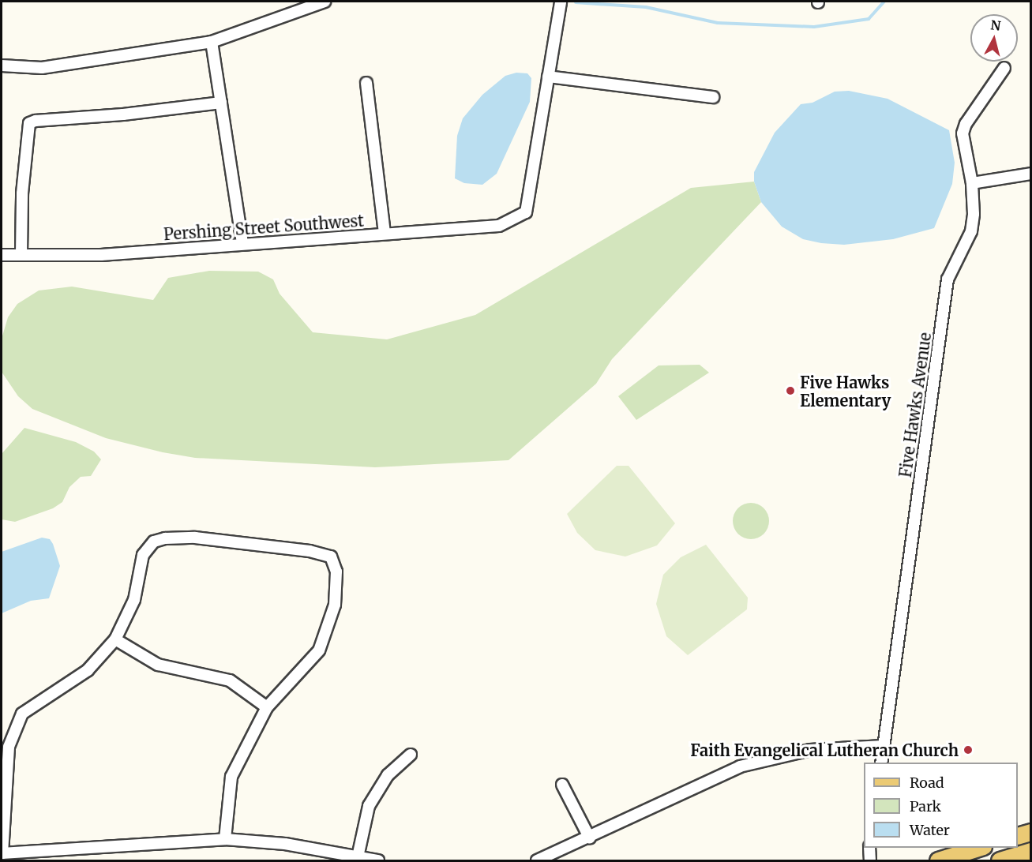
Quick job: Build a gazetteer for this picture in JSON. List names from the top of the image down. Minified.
{"streets":{"street":["Pershing Street Southwest","Five Hawks Avenue"]},"places":["Five Hawks Elementary","Faith Evangelical Lutheran Church"],"legend":["Road","Park","Water"],"north":"top"}
